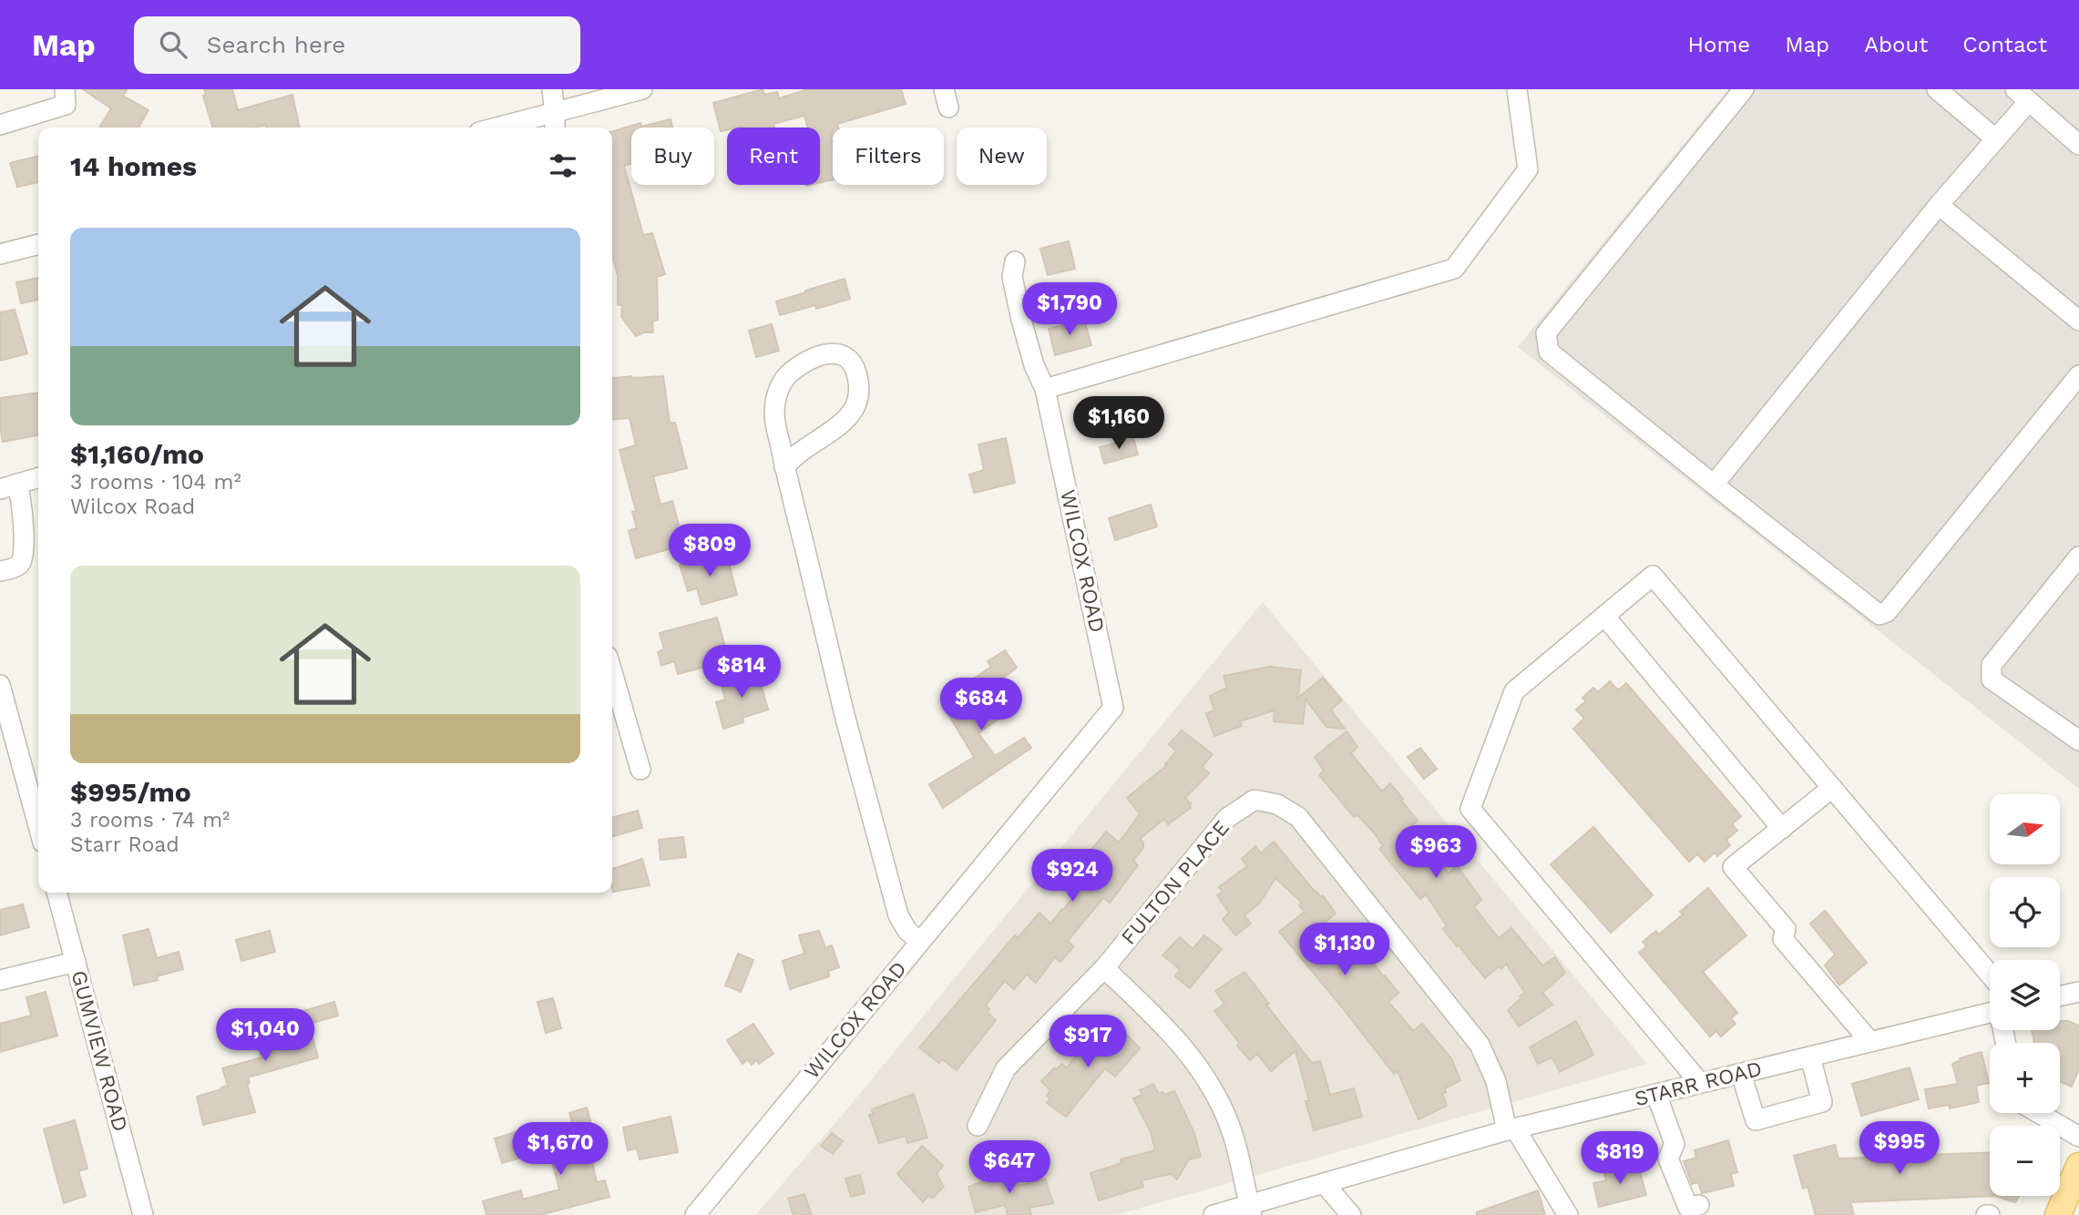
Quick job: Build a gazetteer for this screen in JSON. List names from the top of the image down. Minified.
{"streets":{"street":["WILCOX ROAD","FULTON PLACE","GUMVIEW ROAD","STARR ROAD"]},"crossings":[["FULTON PLACE","STARR ROAD"]],"north":"right","page":{"header":"Map","search":"Search here","nav":["Home","Map","About","Contact"],"chip":["Buy","Rent","Filters","New"],"heading":"14 homes","list":[{"name":"$1,160/mo","note":"3 rooms · 104 m² · Wilcox Road"},{"name":"$995/mo","note":"3 rooms · 74 m² · Starr Road"}],"price":["$1,790","$1,160","$809","$814","$684","$963","$924","$1,130","$1,040","$917","$995","$1,670","$819","$647"],"map_buttons":["+","−"]}}
